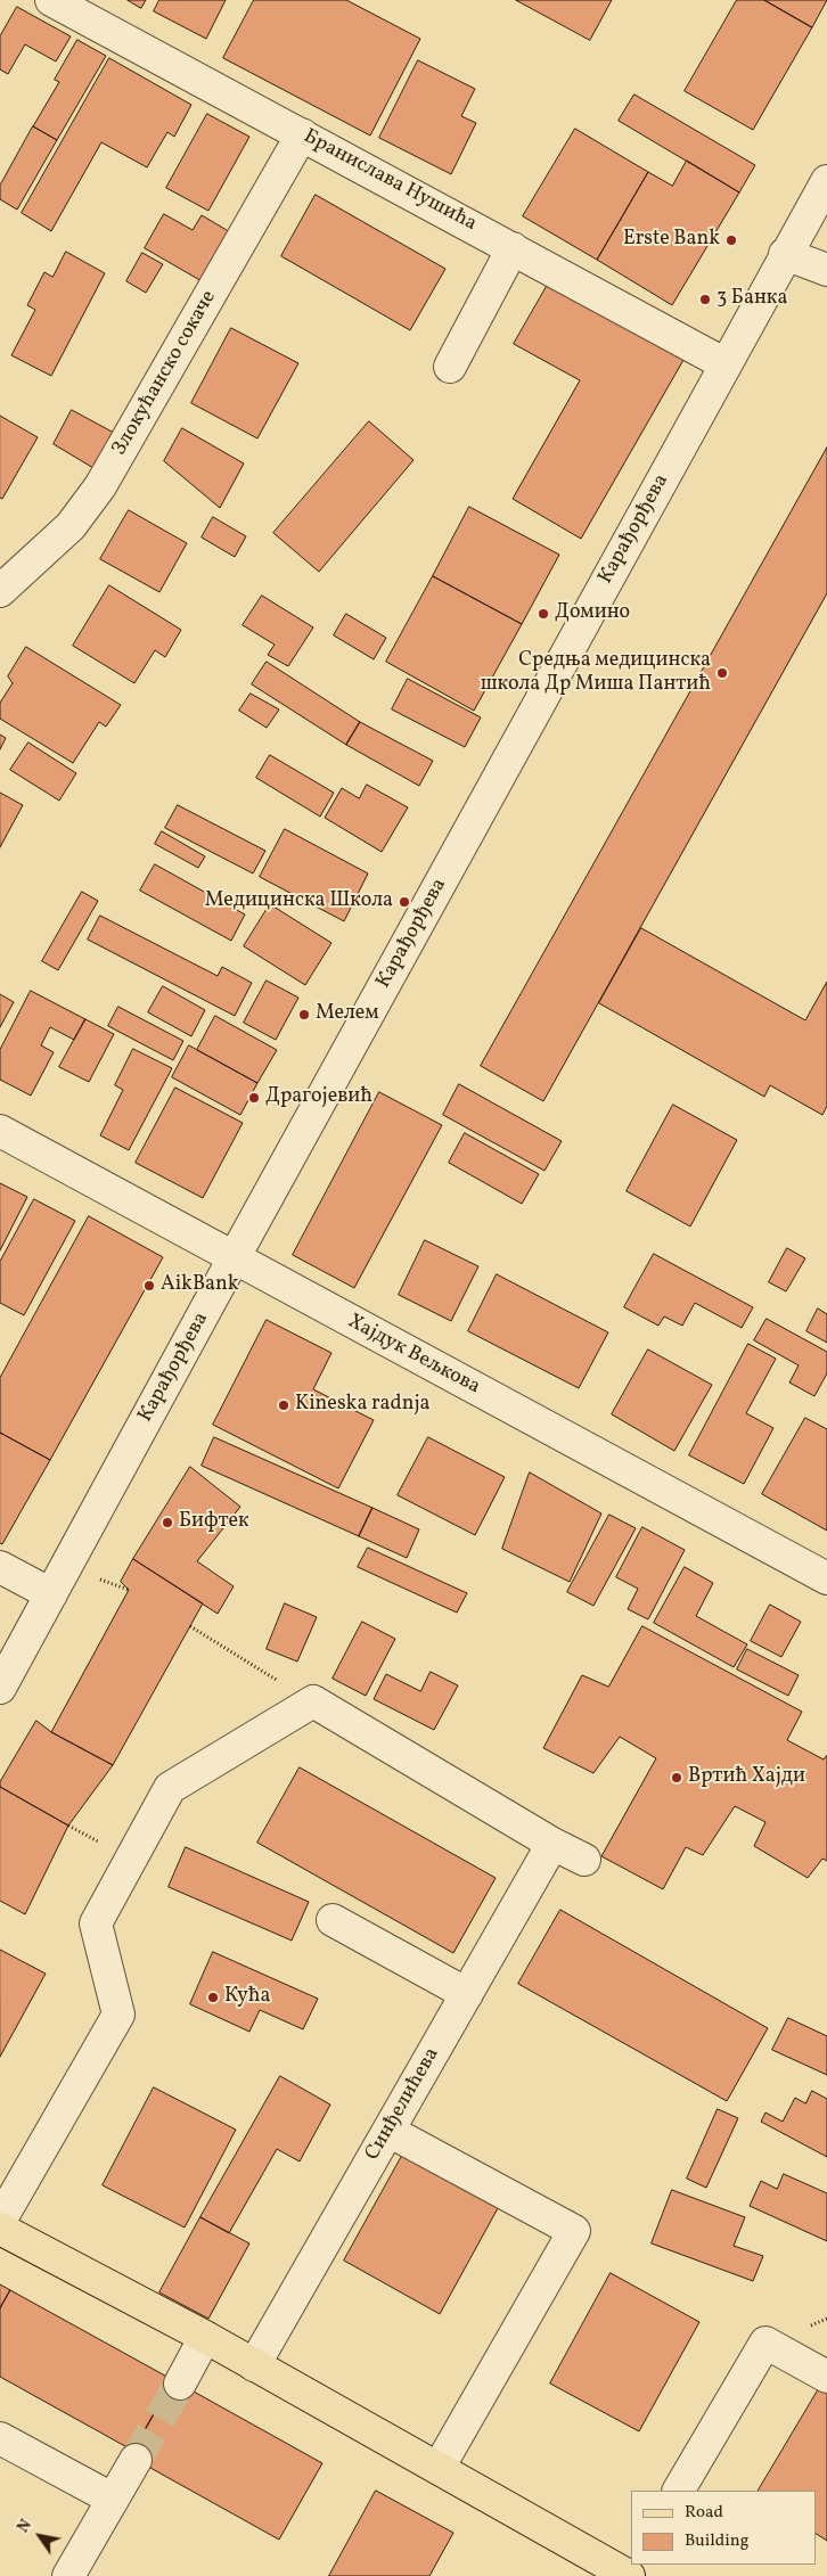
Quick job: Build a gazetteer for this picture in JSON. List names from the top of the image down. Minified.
{"streets":{"street":["Бранислава Нушића","Злокућанско сокаче","Карађорђева","Хајдук Вељкова","Синђелићева"]},"crossings":[["Бранислава Нушића","Злокућанско сокаче"],["Бранислава Нушића","Карађорђева"],["Карађорђева","Хајдук Вељкова"]],"places":["Erste Bank","3 Банка","Домино","Средња медицинска школа Др Миша Пантић","Медицинска Школа","Мелем","Драгојевић","AikBank","Kineska radnja","Бифтек","Вртић Хајди","Кућа"],"legend":["Road","Building"],"north":"top left"}
